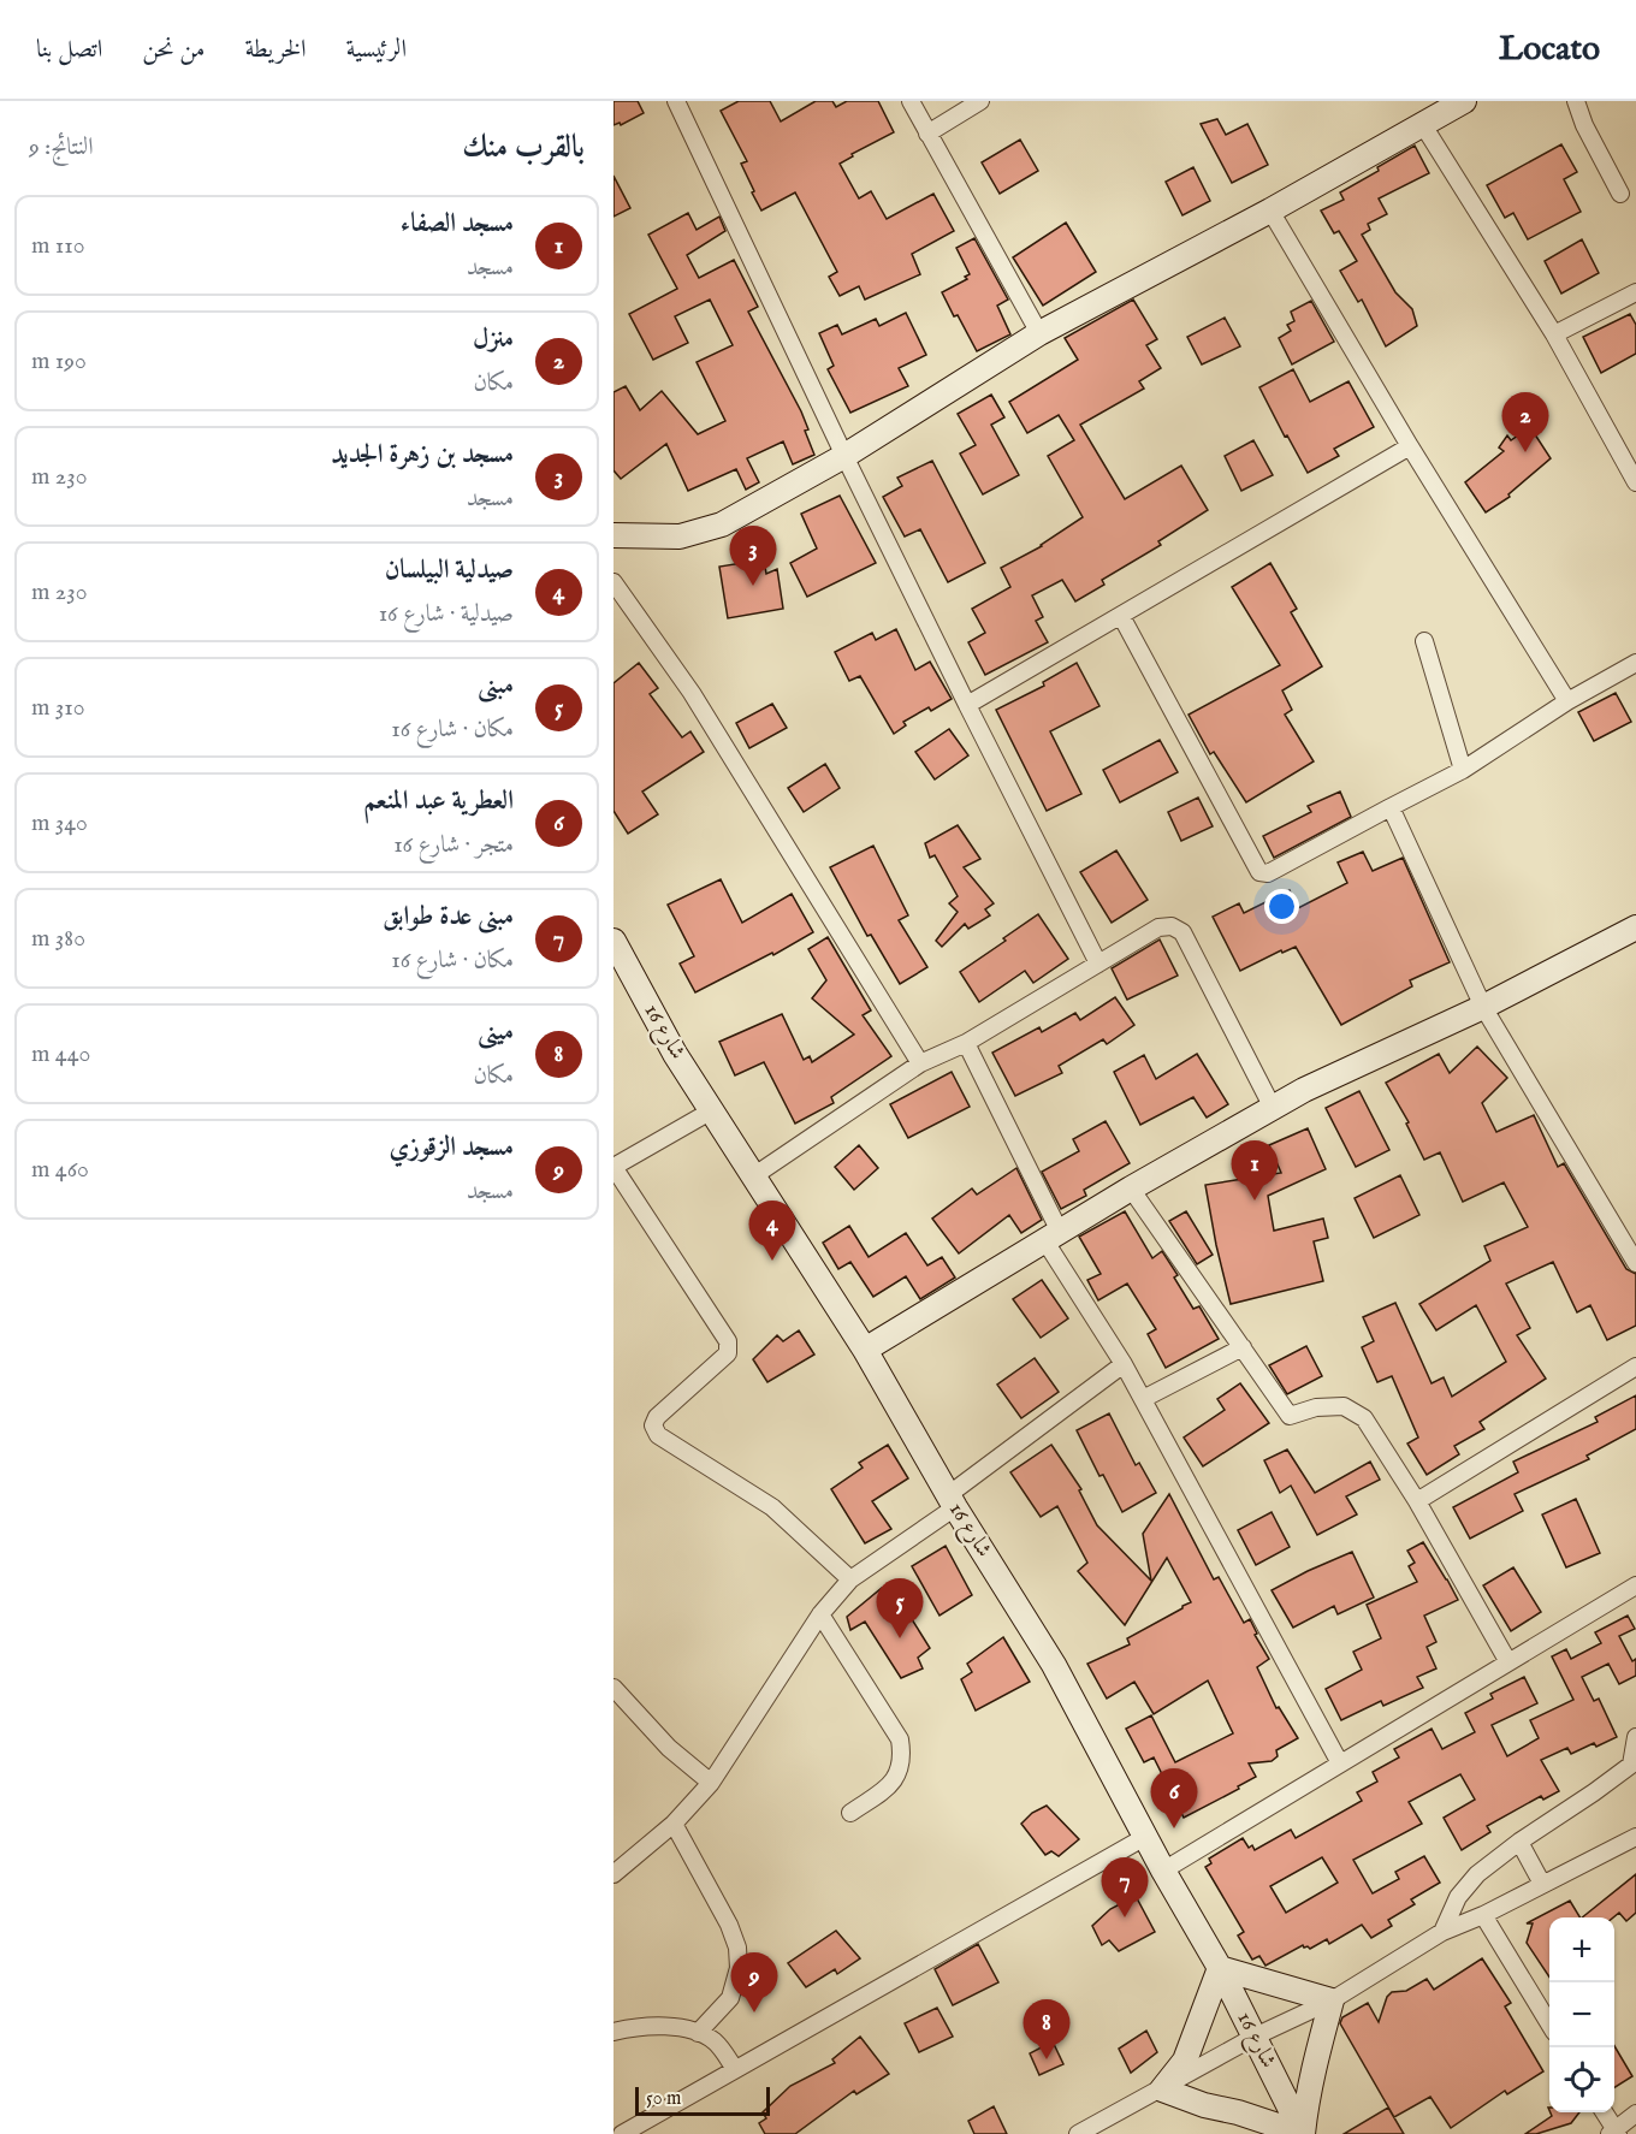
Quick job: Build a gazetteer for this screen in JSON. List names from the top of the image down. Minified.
{"streets":{"street":["شارع 16"]},"scale_bar":"50 m","page":{"header":"Locato","nav":["الرئيسية","الخريطة","من نحن","اتصل بنا"],"heading":["بالقرب منك","النتائج: 9"],"list":[{"mark":"1","name":"مسجد الصفاء","note":"مسجد","value":"110 m"},{"mark":"2","name":"منزل","note":"مكان","value":"190 m"},{"mark":"3","name":"مسجد بن زهرة الجديد","note":"مسجد","value":"230 m"},{"mark":"4","name":"صيدلية البيلسان","note":"صيدلية · شارع 16","value":"230 m"},{"mark":"5","name":"مبنى","note":"مكان · شارع 16","value":"310 m"},{"mark":"6","name":"العطرية عبد المنعم","note":"متجر · شارع 16","value":"340 m"},{"mark":"7","name":"مبنى عدة طوابق","note":"مكان · شارع 16","value":"380 m"},{"mark":"8","name":"مينى","note":"مكان","value":"440 m"},{"mark":"9","name":"مسجد الزقوزي","note":"مسجد","value":"460 m"}],"pins":["2","3","1","4","5","6","7","9","8"],"map_buttons":["+","−"],"scale":"50 m"}}
